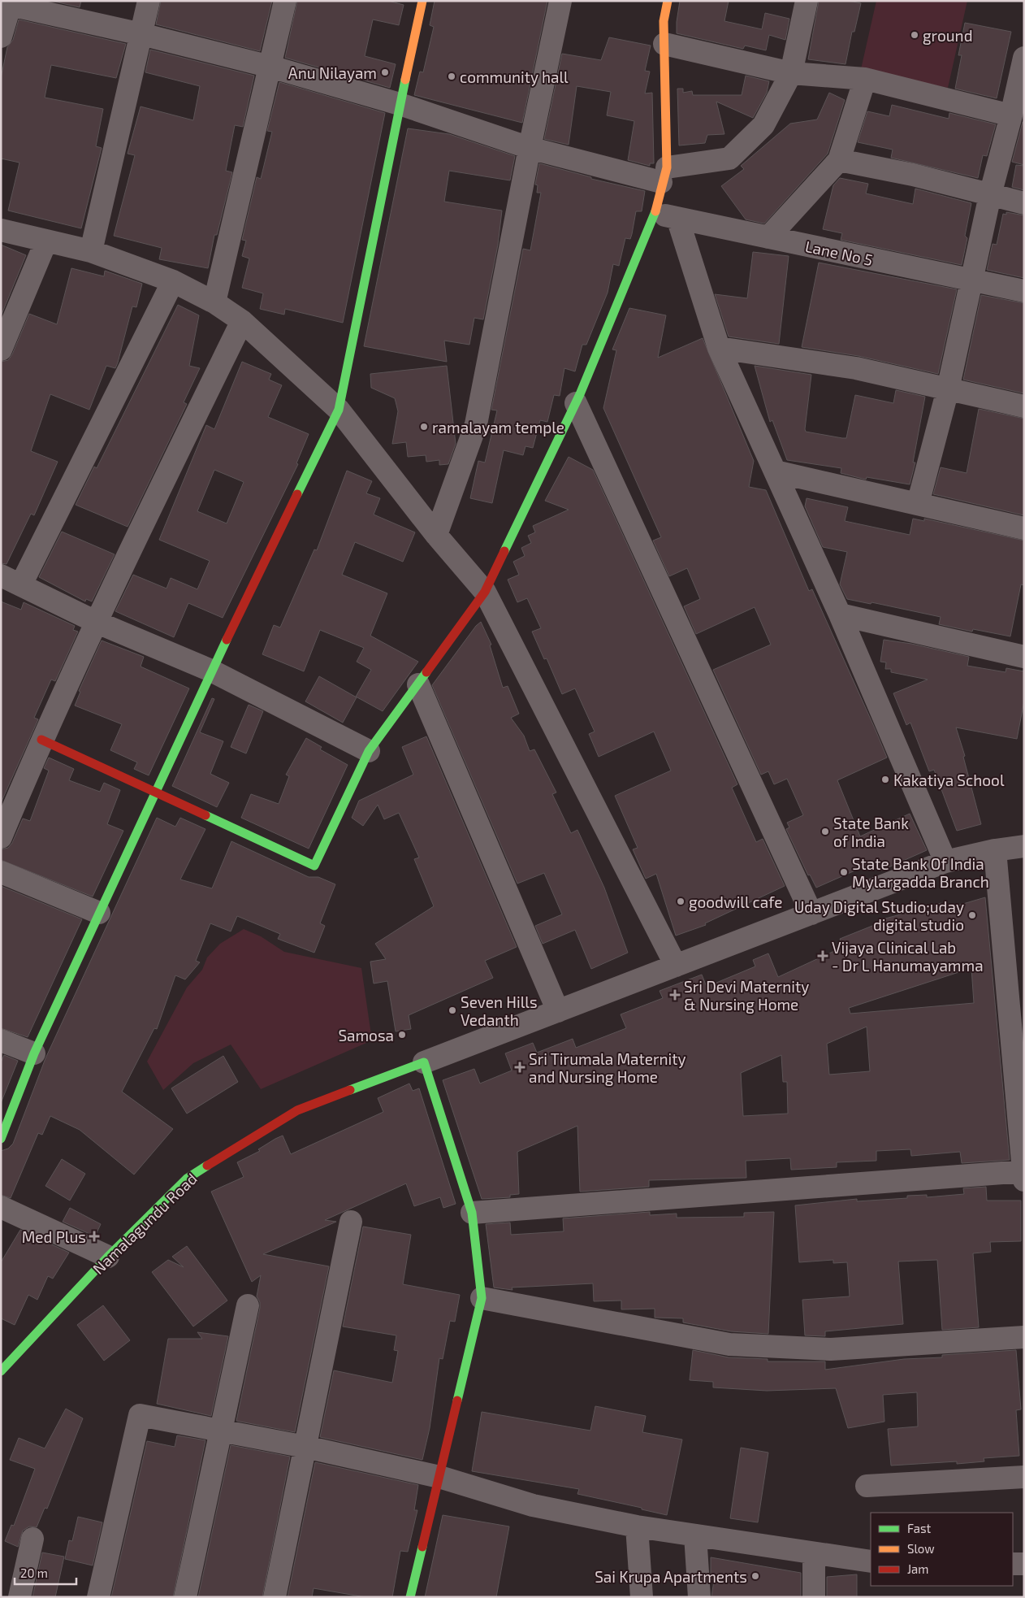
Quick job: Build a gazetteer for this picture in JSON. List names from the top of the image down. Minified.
{"streets":{"street":["Lane No 5","Namalagundu Road"]},"places":{"other":["ground","Anu Nilayam","community hall","ramalayam temple","Kakatiya School","State Bank of India","State Bank Of India Mylargadda Branch","goodwill cafe","Uday Digital Studio;uday digital studio","Seven Hills Vedanth","Samosa","Sai Krupa Apartments"],"health":["Vijaya Clinical Lab - Dr L Hanumayamma","Sri Devi Maternity & Nursing Home","Sri Tirumala Maternity and Nursing Home","Med Plus"]},"legend":["Fast","Slow","Jam"],"scale_bar":"20 m"}
